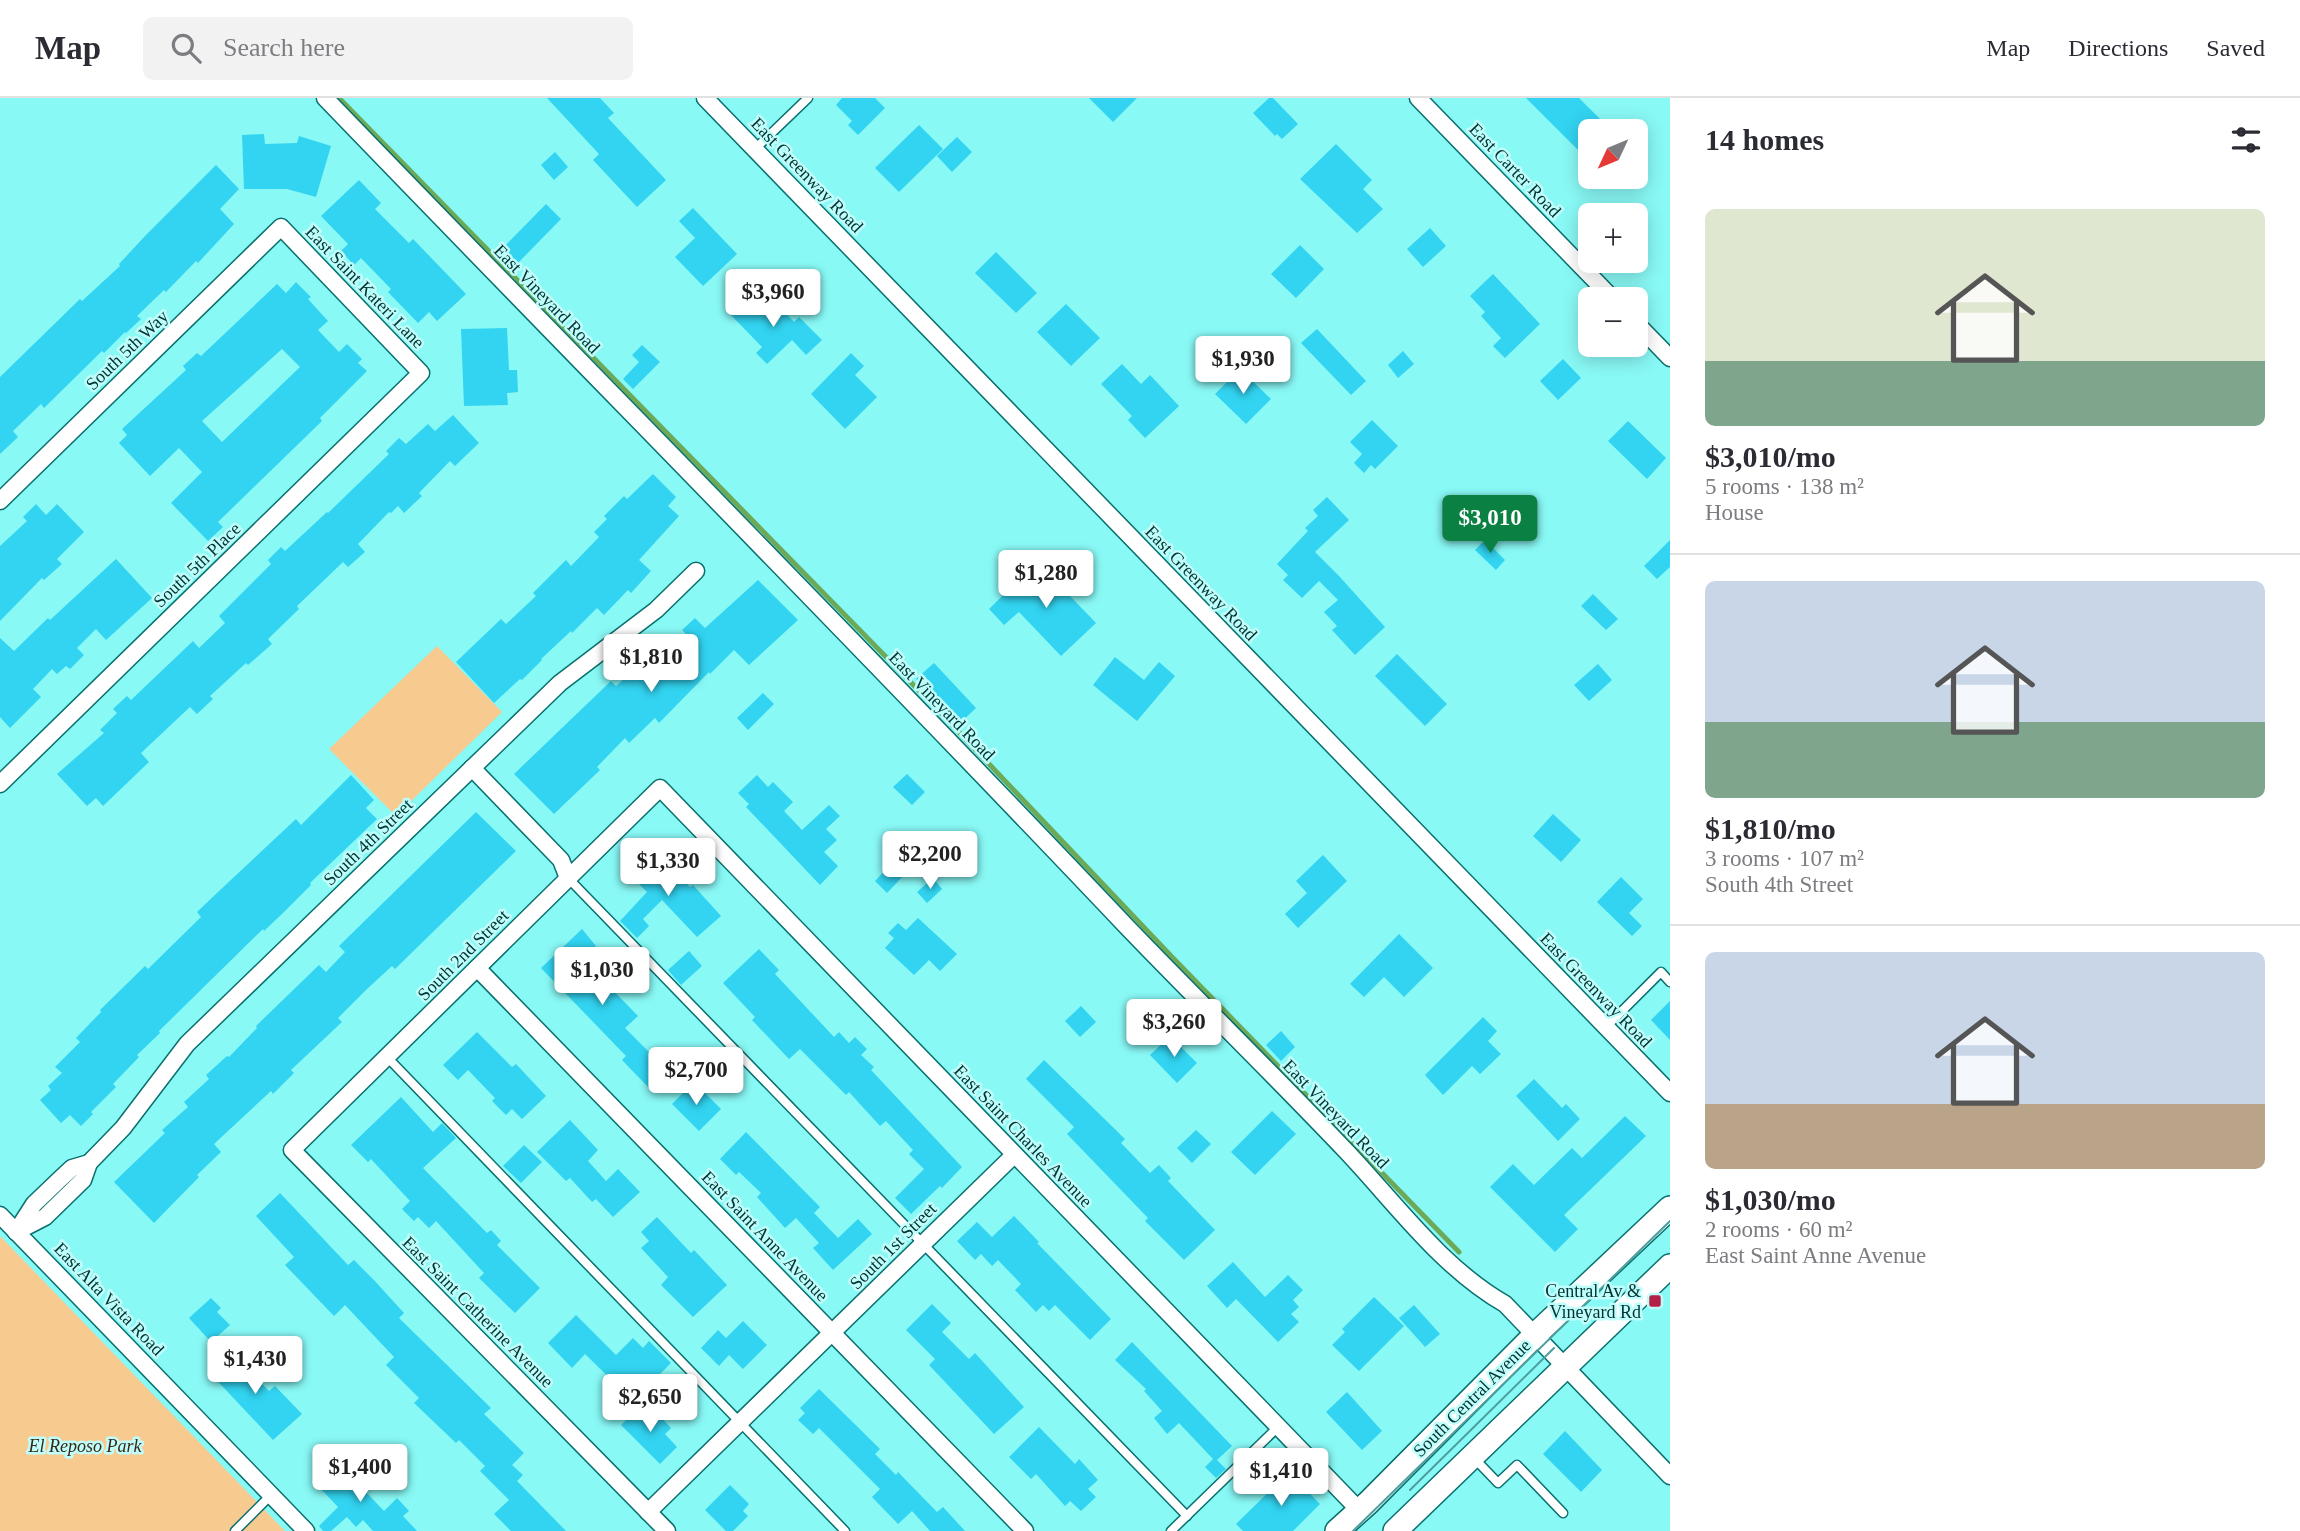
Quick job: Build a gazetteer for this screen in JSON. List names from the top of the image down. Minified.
{"streets":{"main road":["South Central Avenue"],"street":["East Carter Road","East Greenway Road","East Saint Kateri Lane","East Vineyard Road","South 5th Way","South 5th Place","South 4th Street","South 2nd Street","East Saint Charles Avenue","East Saint Anne Avenue","South 1st Street","East Alta Vista Road","East Saint Catherine Avenue"]},"crossings":[["East Saint Kateri Lane","South 5th Way"],["East Saint Kateri Lane","South 5th Place"],["East Vineyard Road","South Central Avenue"],["South 4th Street","East Alta Vista Road"],["South 2nd Street","East Saint Charles Avenue"],["South 2nd Street","East Saint Anne Avenue"],["South 2nd Street","East Saint Catherine Avenue"],["East Saint Charles Avenue","South 1st Street"],["East Saint Charles Avenue","South Central Avenue"],["East Saint Anne Avenue","South 1st Street"],["South 1st Street","East Saint Catherine Avenue"]],"parks":["El Reposo Park"],"places":{"transit":["Central Av & Vineyard Rd"]},"north":"bottom left","page":{"header":"Map","search":"Search here","nav":["Map","Directions","Saved"],"heading":"14 homes","map_buttons":["+","−"],"list":[{"name":"$3,010/mo","note":"5 rooms · 138 m² · House"},{"name":"$1,810/mo","note":"3 rooms · 107 m² · South 4th Street"},{"name":"$1,030/mo","note":"2 rooms · 60 m² · East Saint Anne Avenue"}],"price":["$3,960","$1,930","$3,010","$1,280","$1,810","$2,200","$1,330","$1,030","$3,260","$2,700","$1,430","$2,650","$1,400","$1,410"]}}
